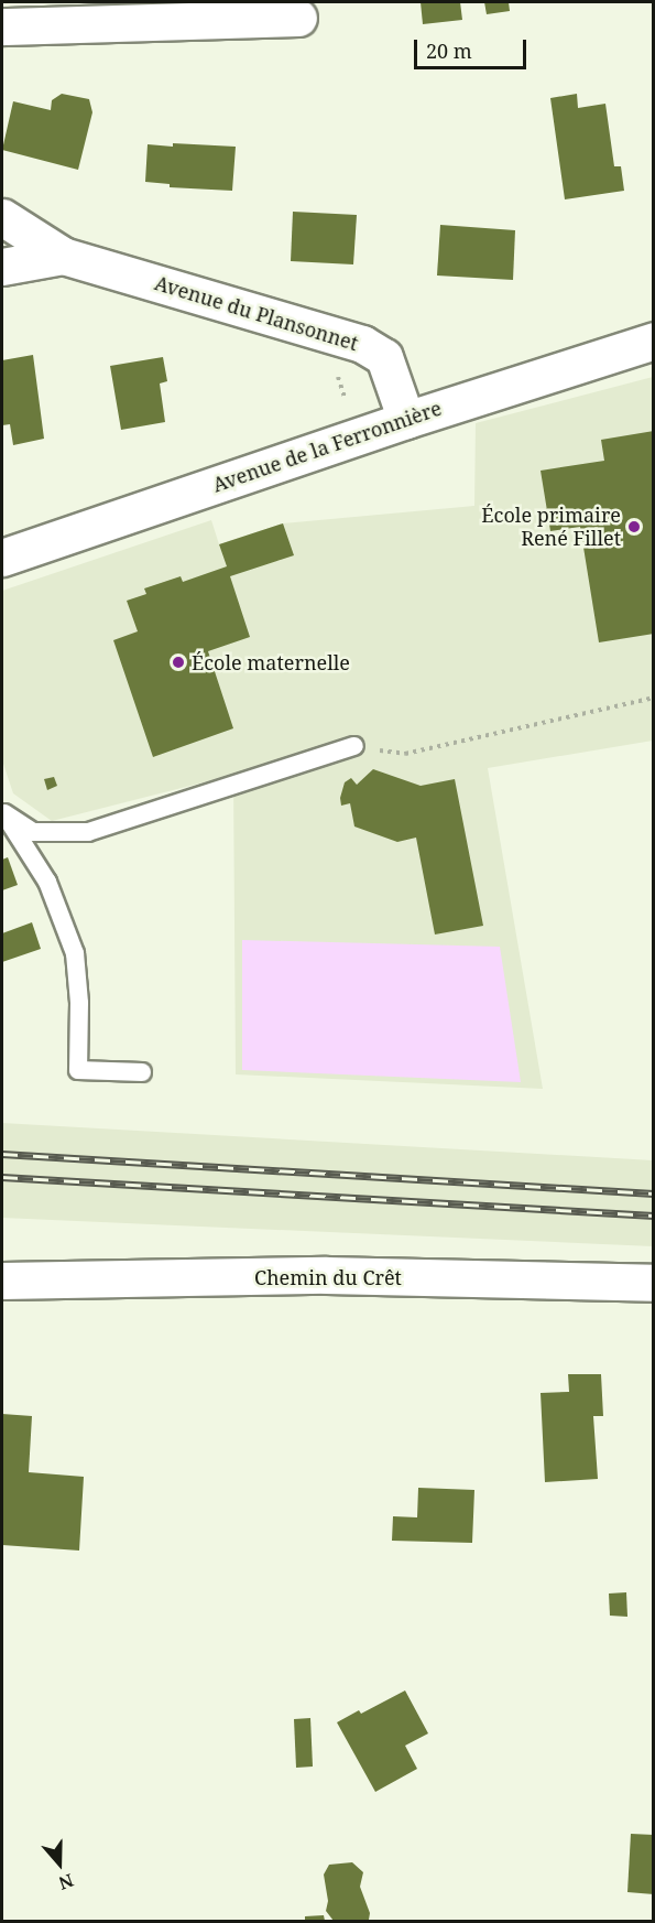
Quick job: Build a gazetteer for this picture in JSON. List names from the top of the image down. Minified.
{"streets":{"street":["Avenue du Plansonnet","Avenue de la Ferronnière","Chemin du Crêt"]},"crossings":[["Avenue du Plansonnet","Avenue de la Ferronnière"]],"places":["École primaire René Fillet","École maternelle"],"scale_bar":"20 m","north":"bottom"}
